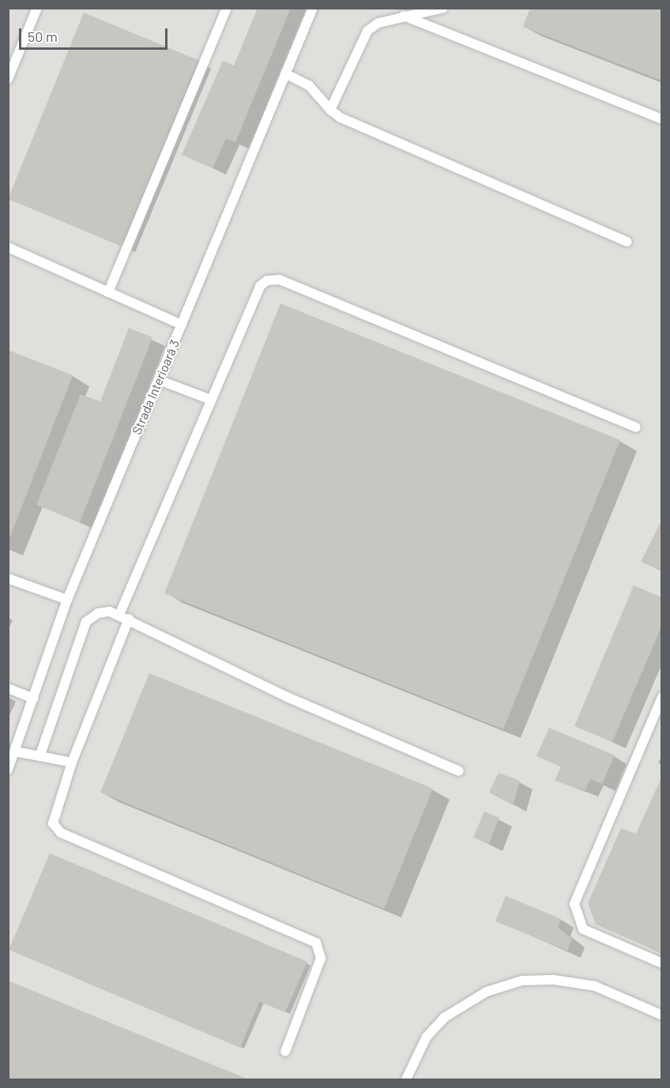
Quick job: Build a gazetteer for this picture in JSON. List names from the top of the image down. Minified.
{"streets":{"lane":["Strada Interioară 3"]},"scale_bar":"50 m"}
